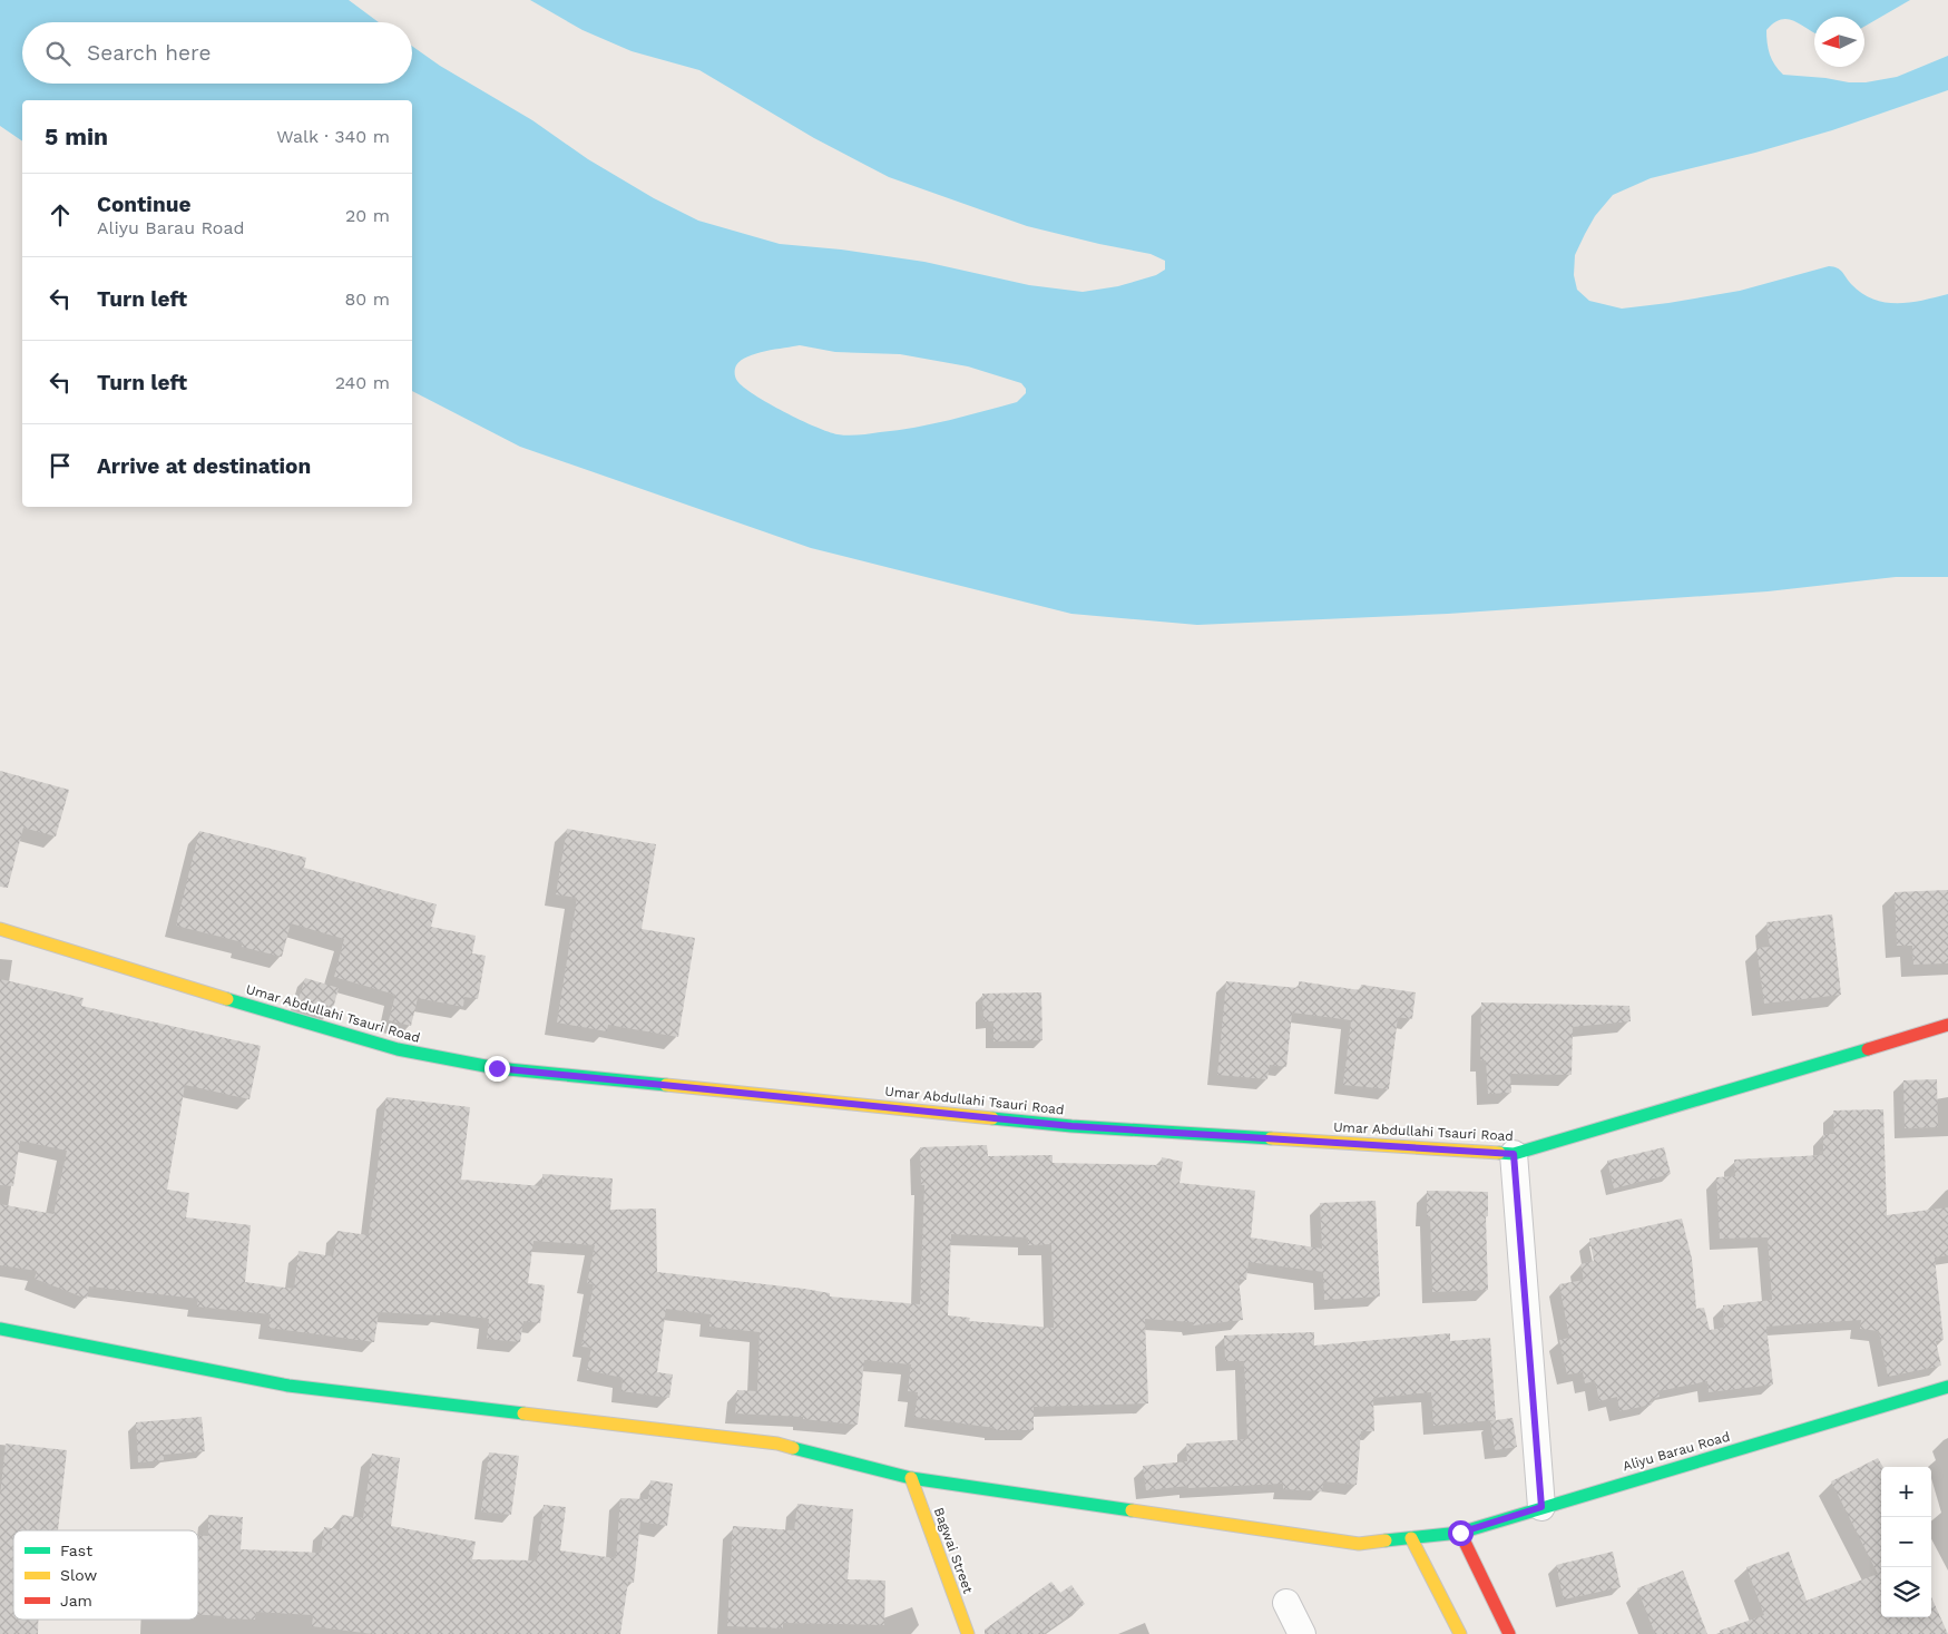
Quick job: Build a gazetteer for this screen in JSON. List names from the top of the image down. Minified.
{"streets":{"street":["Umar Abdullahi Tsauri Road","Aliyu Barau Road","Bagwai Street"]},"crossings":[["Aliyu Barau Road","Bagwai Street"]],"legend":["Fast","Slow","Jam"],"north":"left","page":{"search":"Search here","heading":["5 min","Walk · 340 m"],"list":[["Continue","Aliyu Barau Road","20 m"],["Turn left","80 m"],["Turn left","240 m"],"Arrive at destination"],"map_buttons":["+","−"]}}
